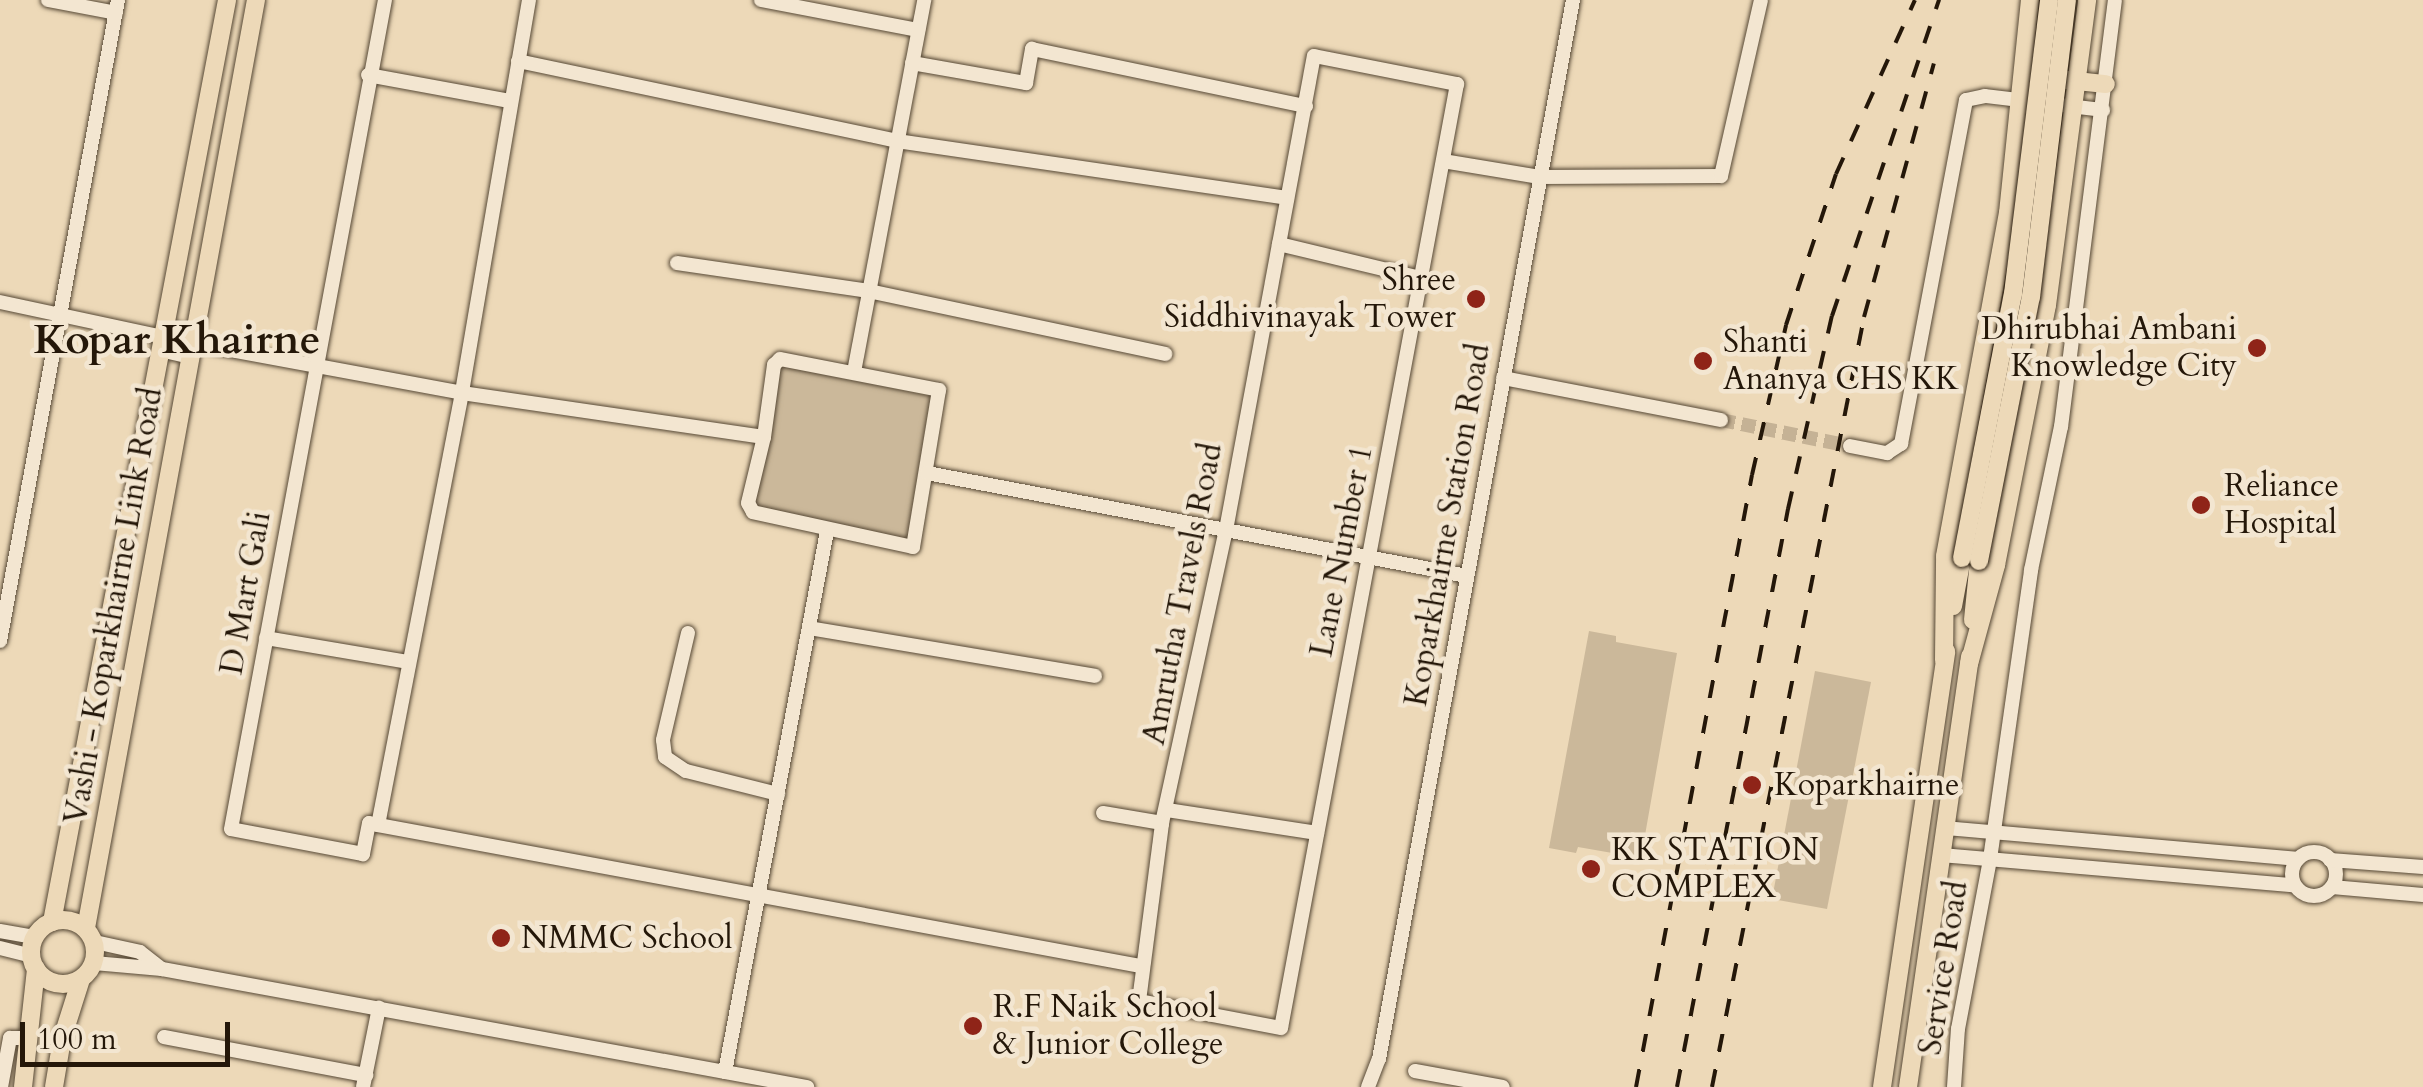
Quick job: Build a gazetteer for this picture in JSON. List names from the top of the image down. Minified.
{"streets":{"main road":["Vashi - Koparkhairne Link Road"],"street":["Koparkhairne Station Road","Lane Number 1","D Mart Gali","Amrutha Travels Road","Service Road"]},"crossings":[["Lane Number 1","Amrutha Travels Road"]],"districts":["Kopar Khairne"],"places":["Shree Siddhivinayak Tower","Dhirubhai Ambani Knowledge City","Shanti Ananya CHS KK","Reliance Hospital","Koparkhairne","KK STATION COMPLEX","NMMC School","R.F Naik School & Junior College"],"scale_bar":"100 m"}
